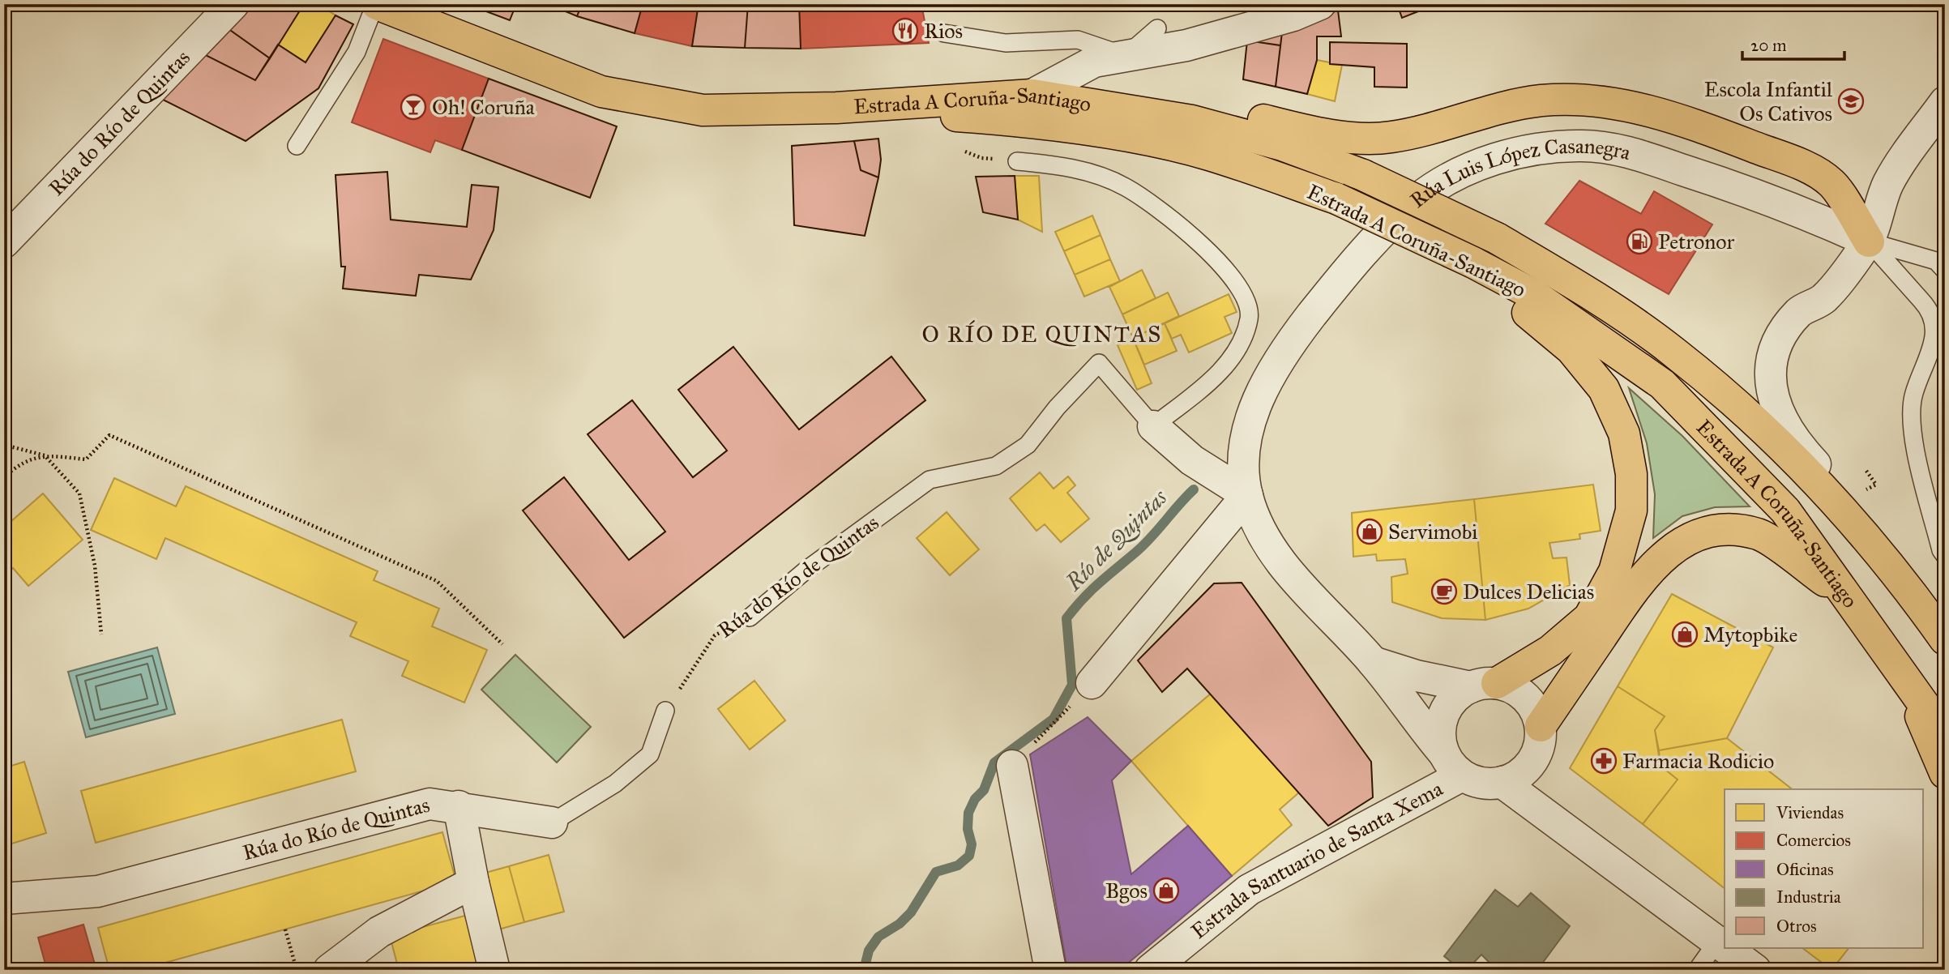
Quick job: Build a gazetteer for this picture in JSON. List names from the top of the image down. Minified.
{"streets":{"highway":["Estrada A Coruña-Santiago"],"street":["Rúa do Río de Quintas","Rúa Luis López Casanegra","Estrada Santuario de Santa Xema"]},"crossings":[["Rúa do Río de Quintas","Rúa Luis López Casanegra"],["Rúa Luis López Casanegra","Estrada Santuario de Santa Xema"]],"districts":["O RÍO DE QUINTAS"],"water":["Río de Quintas"],"places":{"restaurant":["Rios"],"school or university":["Escola Infantil Os Cativos"],"bar":["Oh! Coruña"],"fuel station":["Petronor"],"shop":["Servimobi","Mytopbike","Bgos"],"cafe":["Dulces Delicias"],"pharmacy":["Farmacia Rodicio"]},"legend":["Viviendas","Comercios","Oficinas","Industria","Otros"],"scale_bar":"20 m"}
